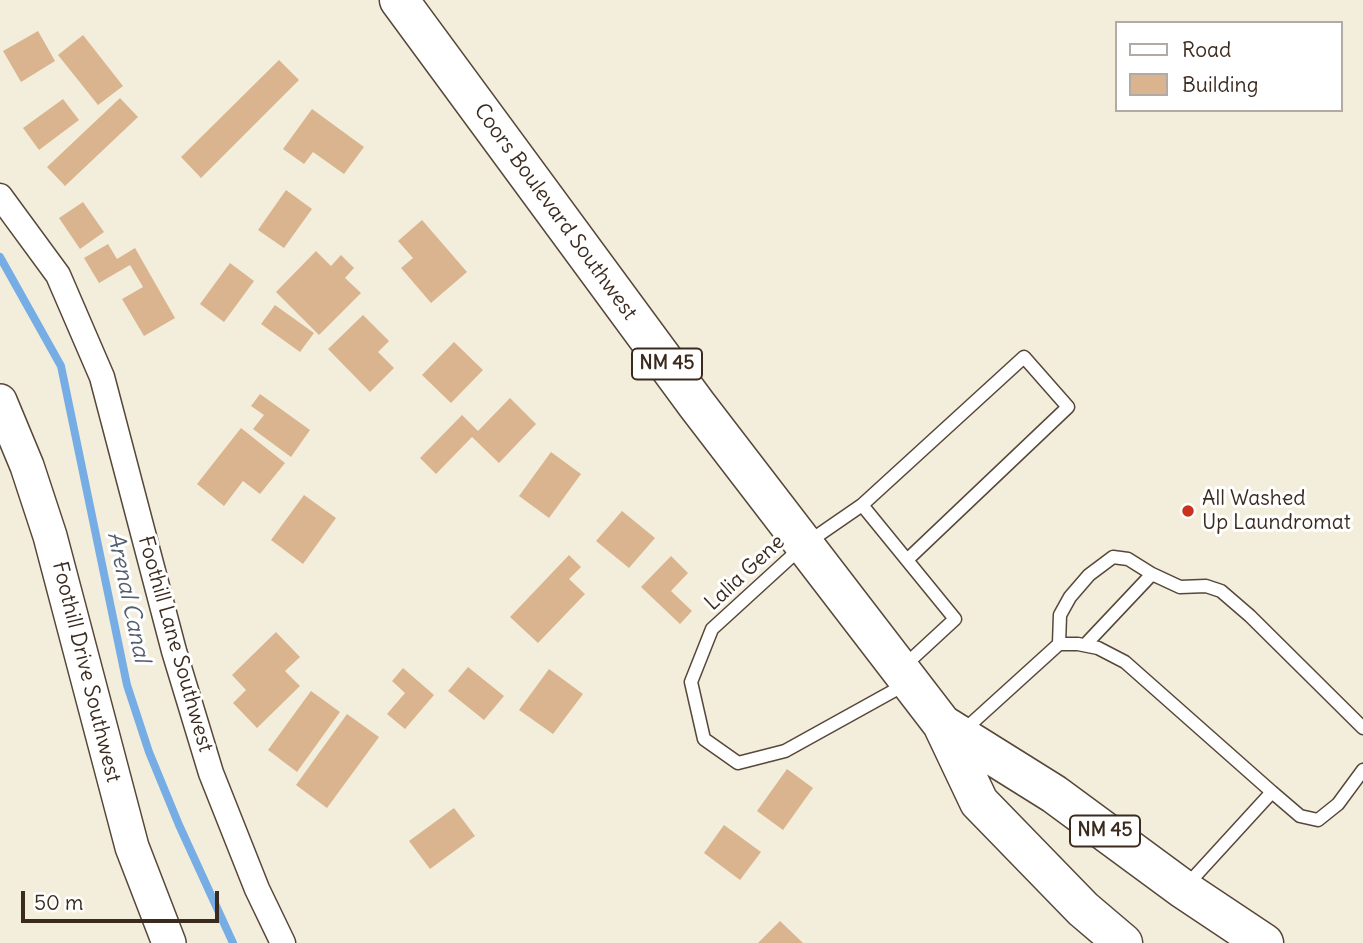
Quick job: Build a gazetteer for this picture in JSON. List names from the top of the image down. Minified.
{"streets":{"main road":["Coors Boulevard Southwest","NM 45"],"street":["Foothill Lane Southwest","Foothill Drive Southwest"],"lane":["Lalia Gene"]},"crossings":[["Coors Boulevard Southwest","Lalia Gene"]],"water":["Arenal Canal"],"places":["All Washed Up Laundromat"],"legend":["Road","Building"],"scale_bar":"50 m"}
